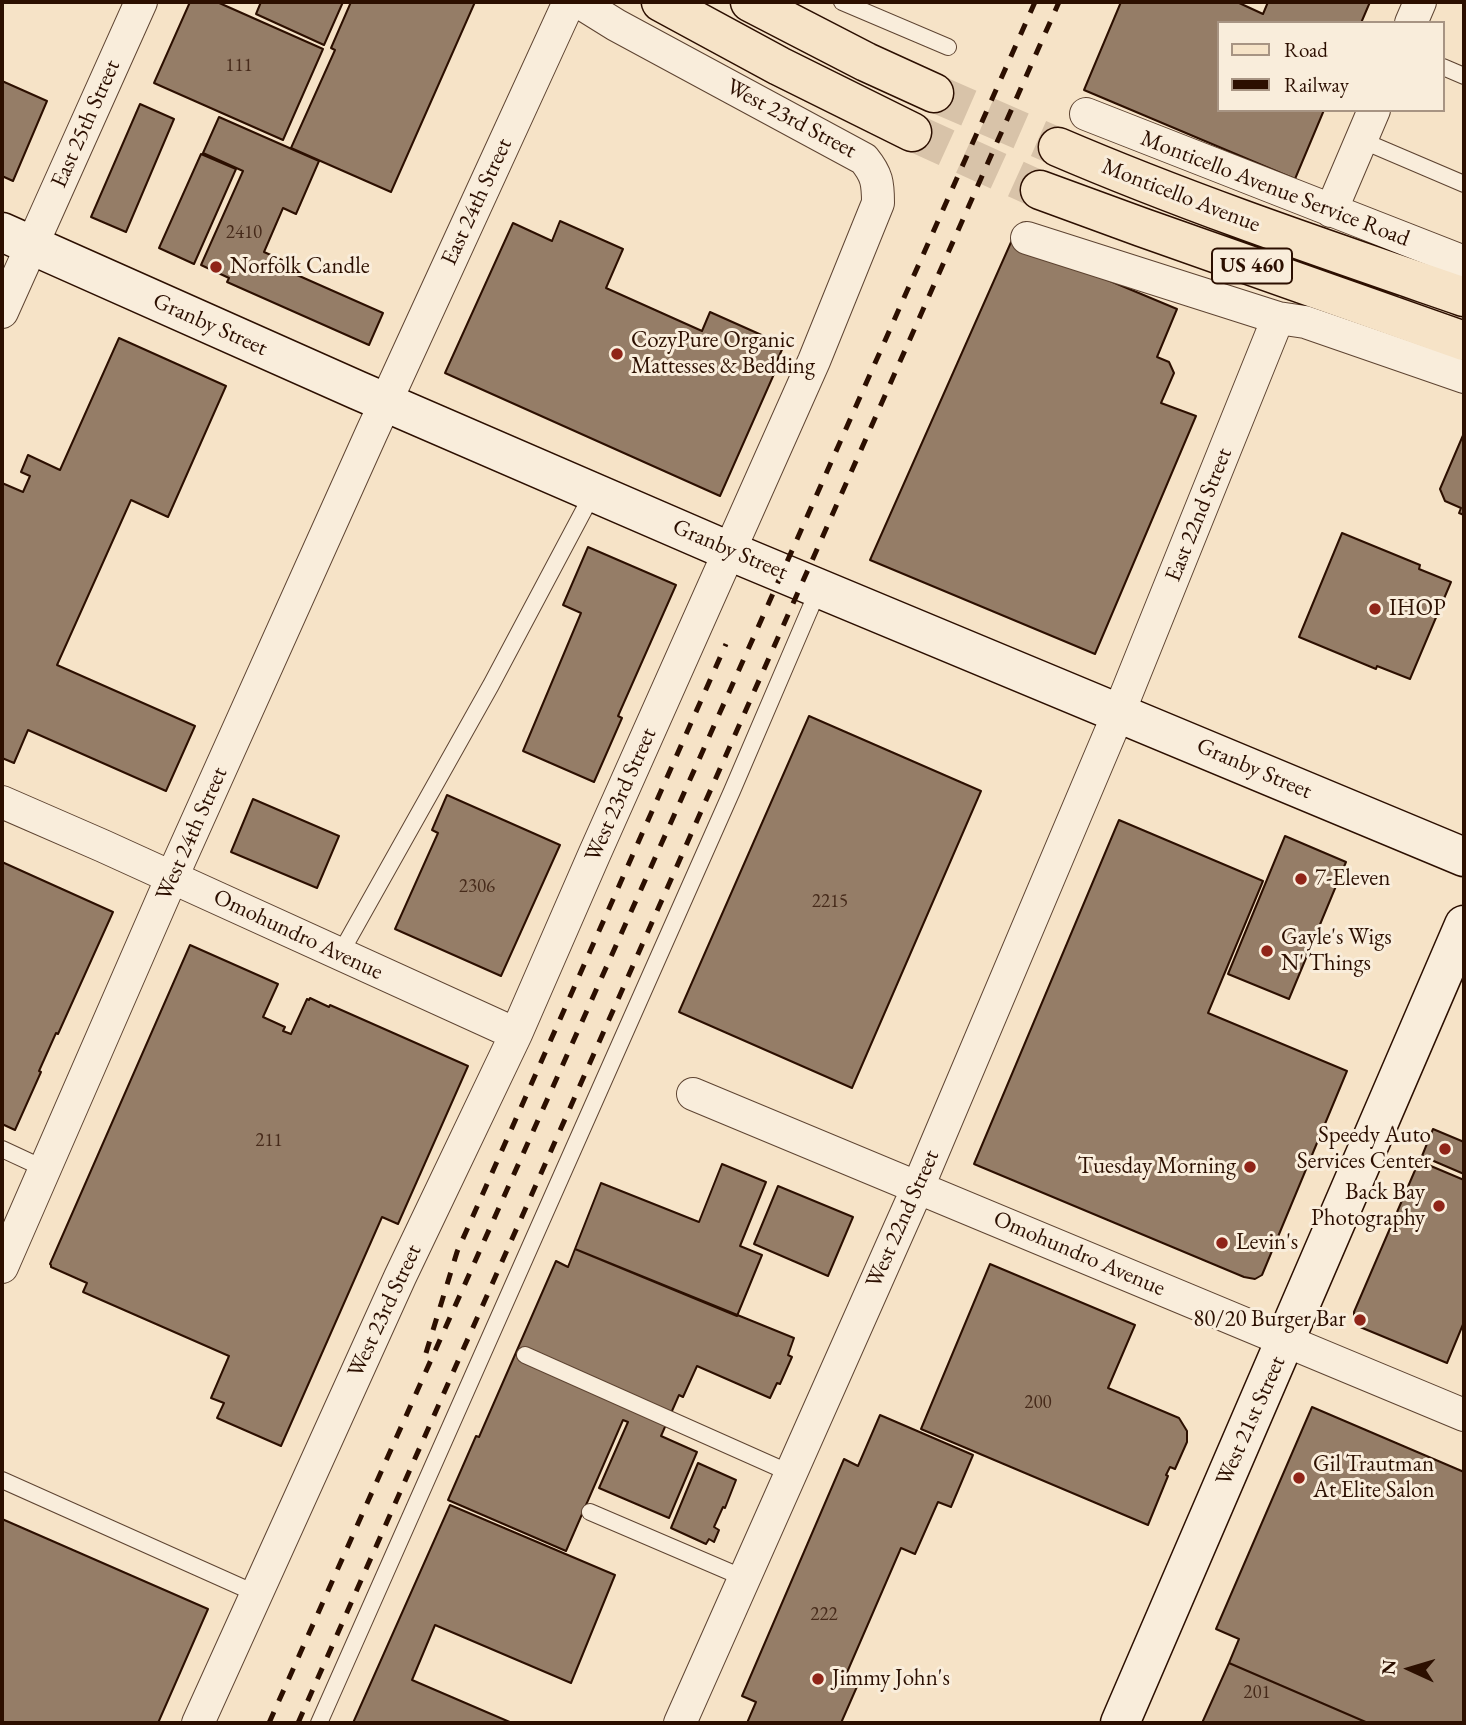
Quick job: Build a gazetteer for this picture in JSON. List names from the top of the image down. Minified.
{"streets":{"main road":["Monticello Avenue","US 460"],"street":["West 23rd Street","East 25th Street","Monticello Avenue Service Road","East 24th Street","Granby Street","East 22nd Street","West 24th Street","Omohundro Avenue","West 22nd Street","West 21st Street"]},"crossings":[["West 23rd Street","Granby Street"],["West 23rd Street","Omohundro Avenue"],["East 25th Street","Granby Street"],["East 24th Street","Granby Street"],["East 24th Street","West 24th Street"],["Granby Street","East 22nd Street"],["Granby Street","West 24th Street"],["Granby Street","West 22nd Street"],["East 22nd Street","West 22nd Street"],["West 24th Street","Omohundro Avenue"],["Omohundro Avenue","West 22nd Street"],["Omohundro Avenue","West 21st Street"]],"places":["Norfolk Candle","CozyPure Organic Mattesses & Bedding","IHOP","7-Eleven","Gayle's Wigs N' Things","Speedy Auto Services Center","Tuesday Morning","Back Bay Photography","Levin's","80/20 Burger Bar","Gil Trautman At Elite Salon","Jimmy John's"],"house_numbers":["111","2410","2306","2215","211","200","222","201"],"legend":["Road","Railway"],"north":"left"}
